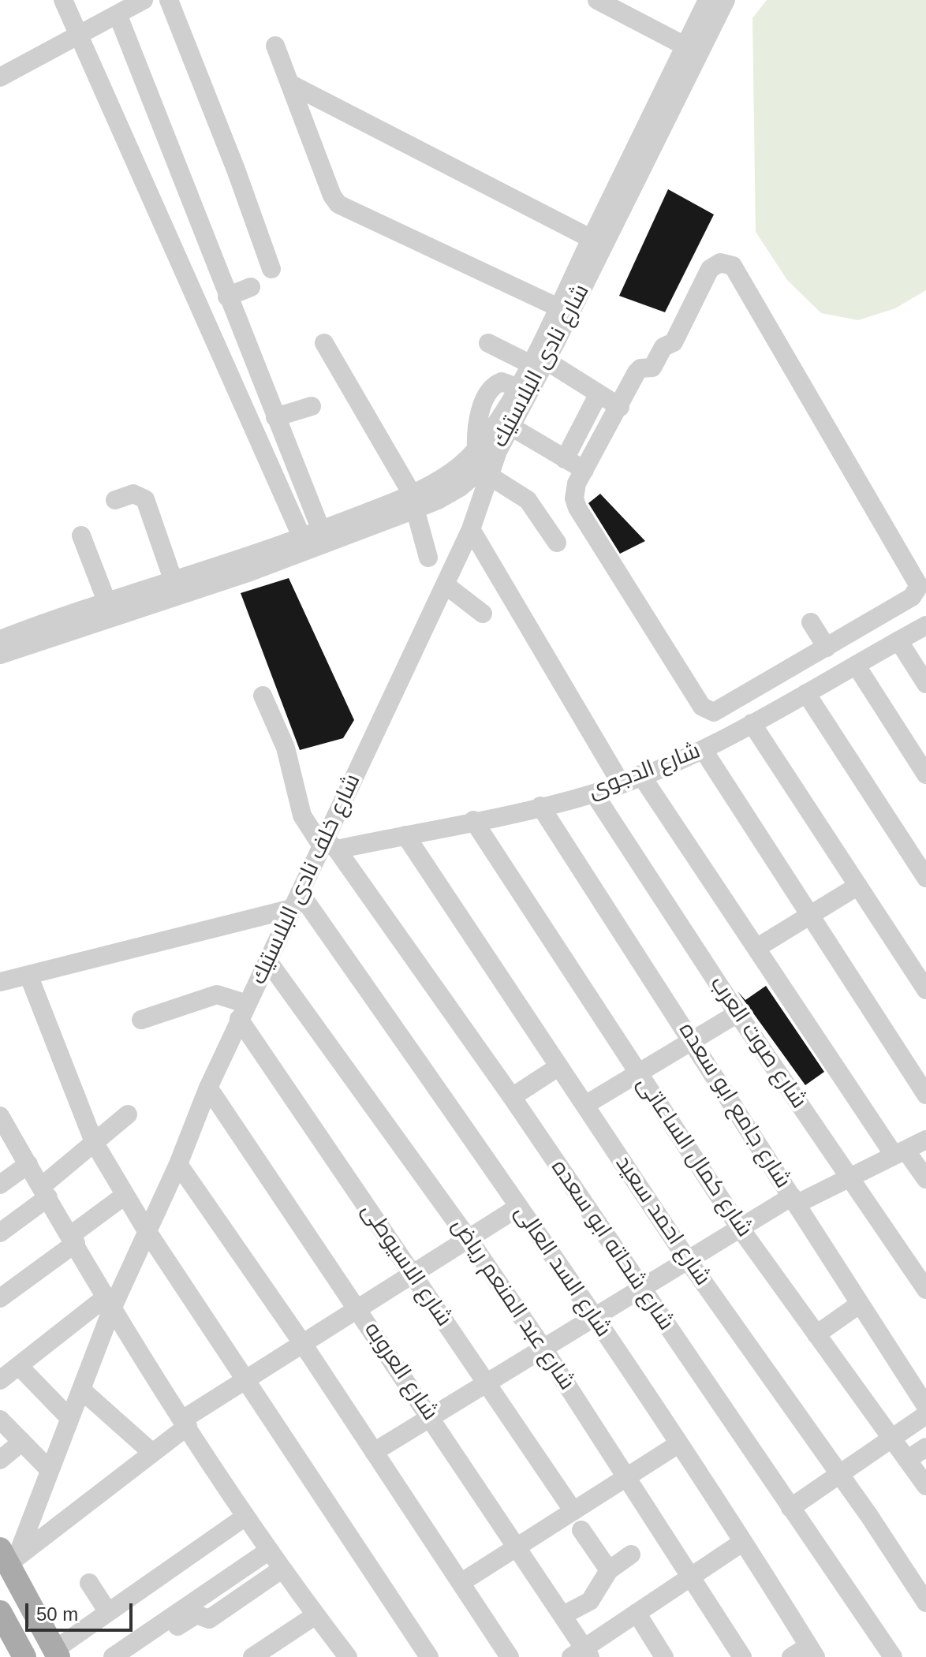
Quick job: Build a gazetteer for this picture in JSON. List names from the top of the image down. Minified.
{"streets":{"street":["شارع نادى البلاستيك","شارع الدجوى","شارع خلف نادى البلاستيك","شارع صوت العرب","شارع جامع ابو سعده","شارع كمال الساعاتى","شارع احمد سعيد","شارع شحاته ابو سعده","شارع الاسيوطى","شارع السد العالى","شارع عبد المنعم رياض","شارع العروبه"]},"crossings":[["شارع نادى البلاستيك","شارع خلف نادى البلاستيك"],["شارع الدجوى","شارع خلف نادى البلاستيك"],["شارع الدجوى","شارع صوت العرب"],["شارع الدجوى","شارع جامع ابو سعده"],["شارع الدجوى","شارع كمال الساعاتى"],["شارع الدجوى","شارع احمد سعيد"],["شارع الدجوى","شارع شحاته ابو سعده"],["شارع خلف نادى البلاستيك","شارع شحاته ابو سعده"],["شارع خلف نادى البلاستيك","شارع الاسيوطى"],["شارع خلف نادى البلاستيك","شارع السد العالى"],["شارع خلف نادى البلاستيك","شارع عبد المنعم رياض"],["شارع خلف نادى البلاستيك","شارع العروبه"]],"scale_bar":"50 m"}
